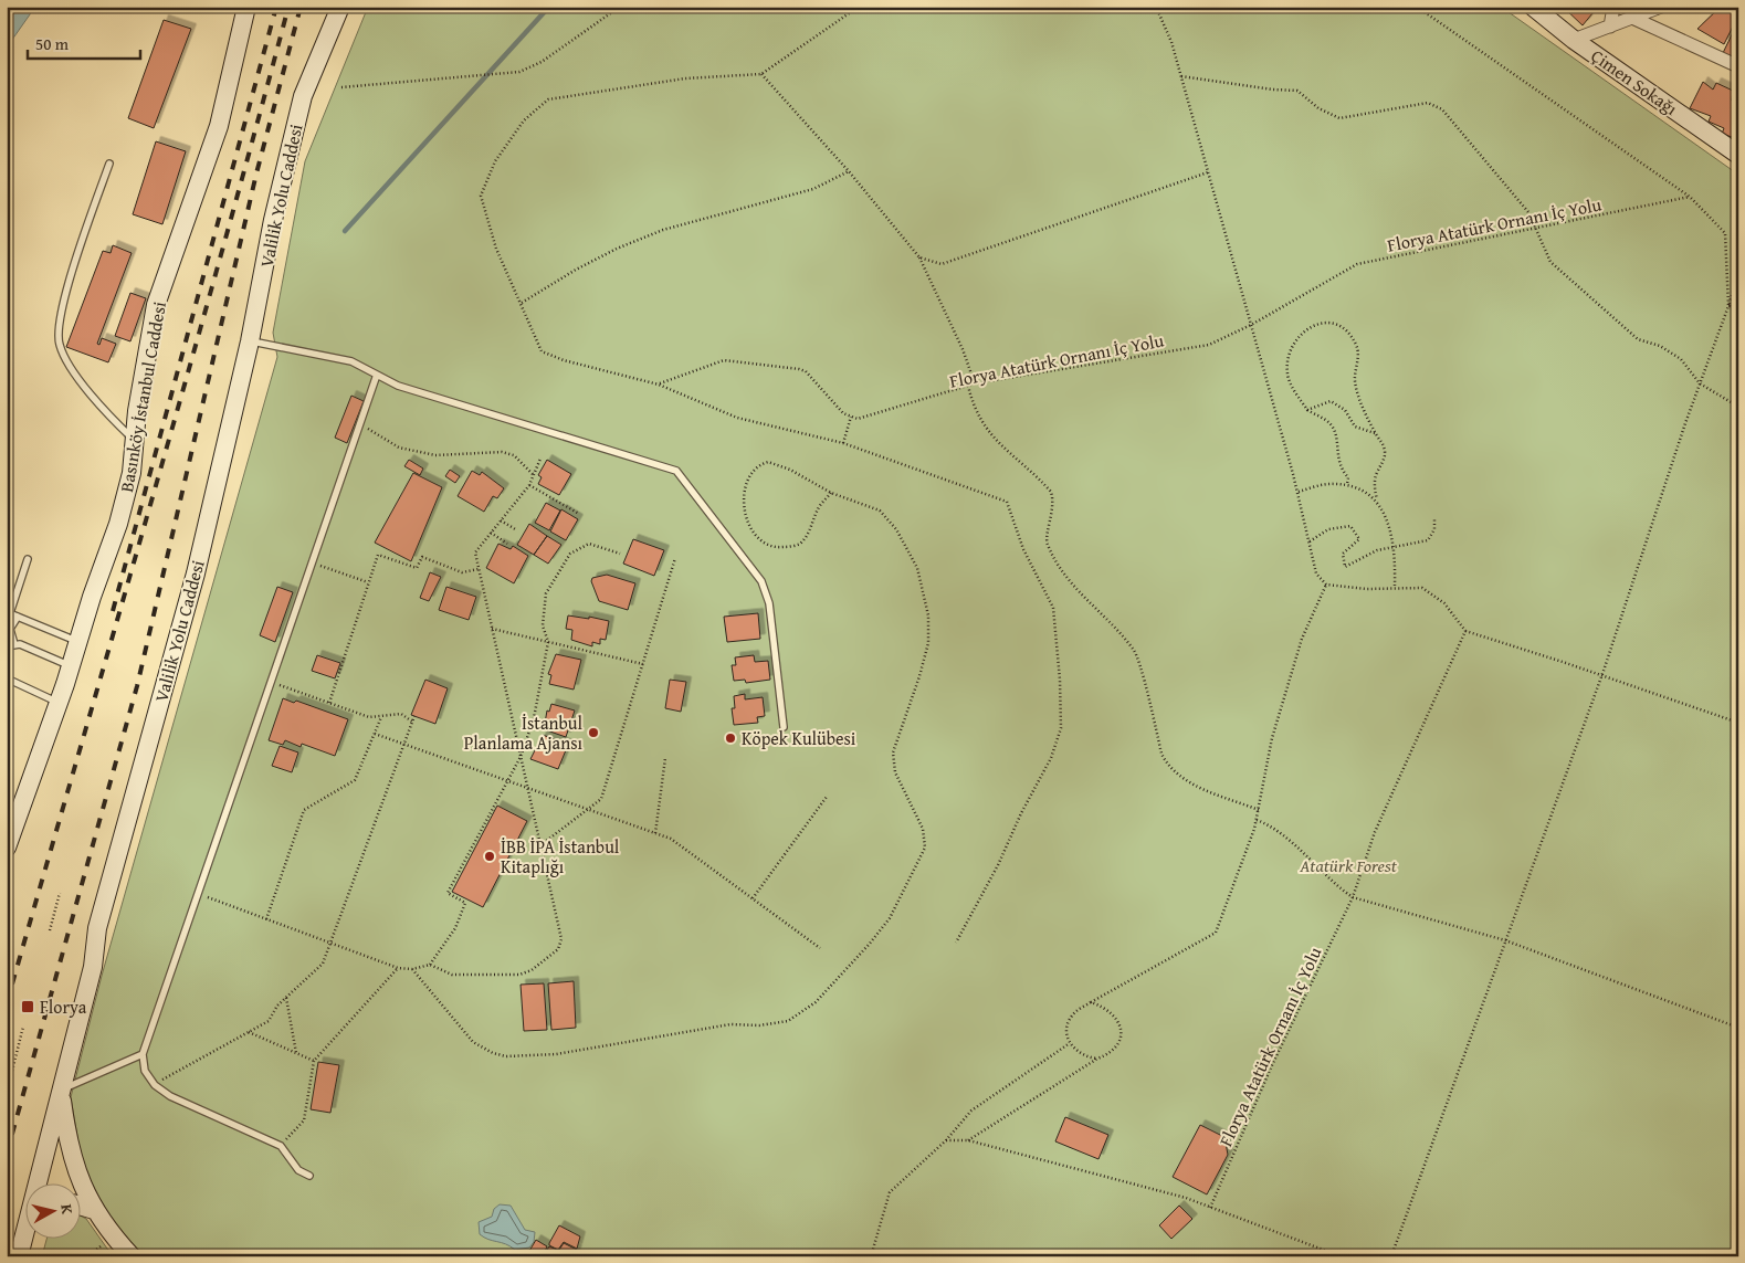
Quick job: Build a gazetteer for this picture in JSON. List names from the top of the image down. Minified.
{"streets":{"main road":["Çimen Sokağı","Valilik Yolu Caddesi","Basınköy İstanbul Caddesi"],"path":["Florya Atatürk Ornanı İç Yolu"]},"parks":["Atatürk Forest"],"places":{"other":["İstanbul Planlama Ajansı","Köpek Kulübesi","İBB İPA İstanbul Kitaplığı"],"transit":["Florya"]},"scale_bar":"50 m","north":"right"}
